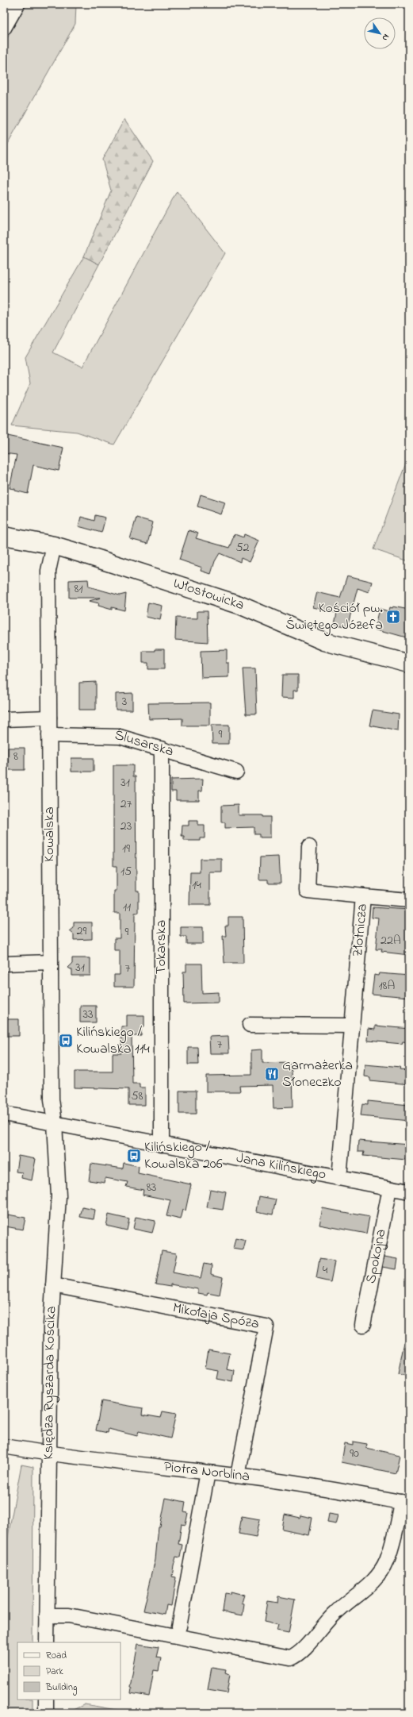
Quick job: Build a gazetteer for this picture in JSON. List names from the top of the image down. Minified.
{"streets":{"main road":["Włostowicka"],"street":["Ślusarska","Kowalska","Złotnicza","Tokarska","Jana Kilińskiego","Spokojna","Mikołaja Spóza","Księdza Ryszarda Kościka","Piotra Norblina"]},"crossings":[["Włostowicka","Kowalska"],["Ślusarska","Kowalska"],["Ślusarska","Tokarska"],["Kowalska","Jana Kilińskiego"],["Kowalska","Księdza Ryszarda Kościka"],["Złotnicza","Jana Kilińskiego"],["Tokarska","Jana Kilińskiego"],["Jana Kilińskiego","Spokojna"],["Jana Kilińskiego","Księdza Ryszarda Kościka"],["Mikołaja Spóza","Księdza Ryszarda Kościka"],["Mikołaja Spóza","Piotra Norblina"],["Księdza Ryszarda Kościka","Piotra Norblina"]],"places":{"church":["Kościół pw. Świętego Józefa"],"bus stop":["Kilińskiego / Kowalska 114","Kilińskiego / Kowalska 206"],"restaurant":["Garmażerka Słoneczko"]},"house_numbers":["52","81","3","9","8","31","27","23","19","15","14","11","29","9","22A","31","7","18A","33","7","58","83","4","90"],"legend":["Road","Park","Building"],"north":"bottom right"}
